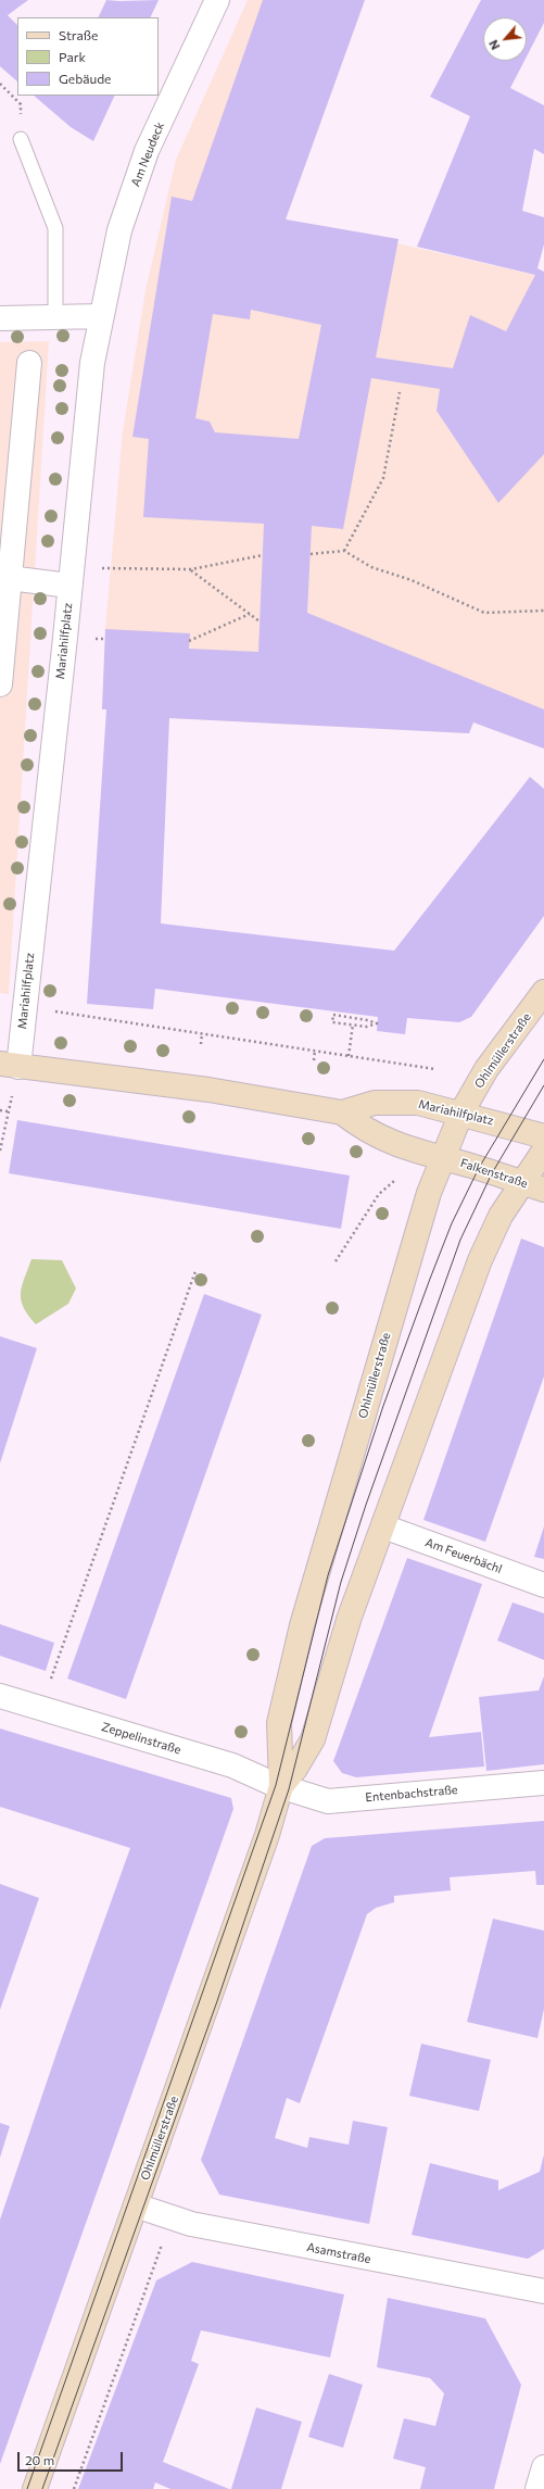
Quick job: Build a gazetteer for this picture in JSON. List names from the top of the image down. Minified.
{"streets":{"main road":["Mariahilfplatz","Ohlmüllerstraße","Falkenstraße"],"street":["Am Neudeck","Am Feuerbächl","Zeppelinstraße","Entenbachstraße","Asamstraße"]},"crossings":[["Am Neudeck","Mariahilfplatz"],["Mariahilfplatz","Ohlmüllerstraße"],["Mariahilfplatz","Falkenstraße"],["Ohlmüllerstraße","Falkenstraße"],["Ohlmüllerstraße","Am Feuerbächl"],["Ohlmüllerstraße","Zeppelinstraße"],["Ohlmüllerstraße","Entenbachstraße"],["Ohlmüllerstraße","Asamstraße"],["Zeppelinstraße","Entenbachstraße"]],"legend":["Straße","Park","Gebäude"],"scale_bar":"20 m","north":"bottom left"}
